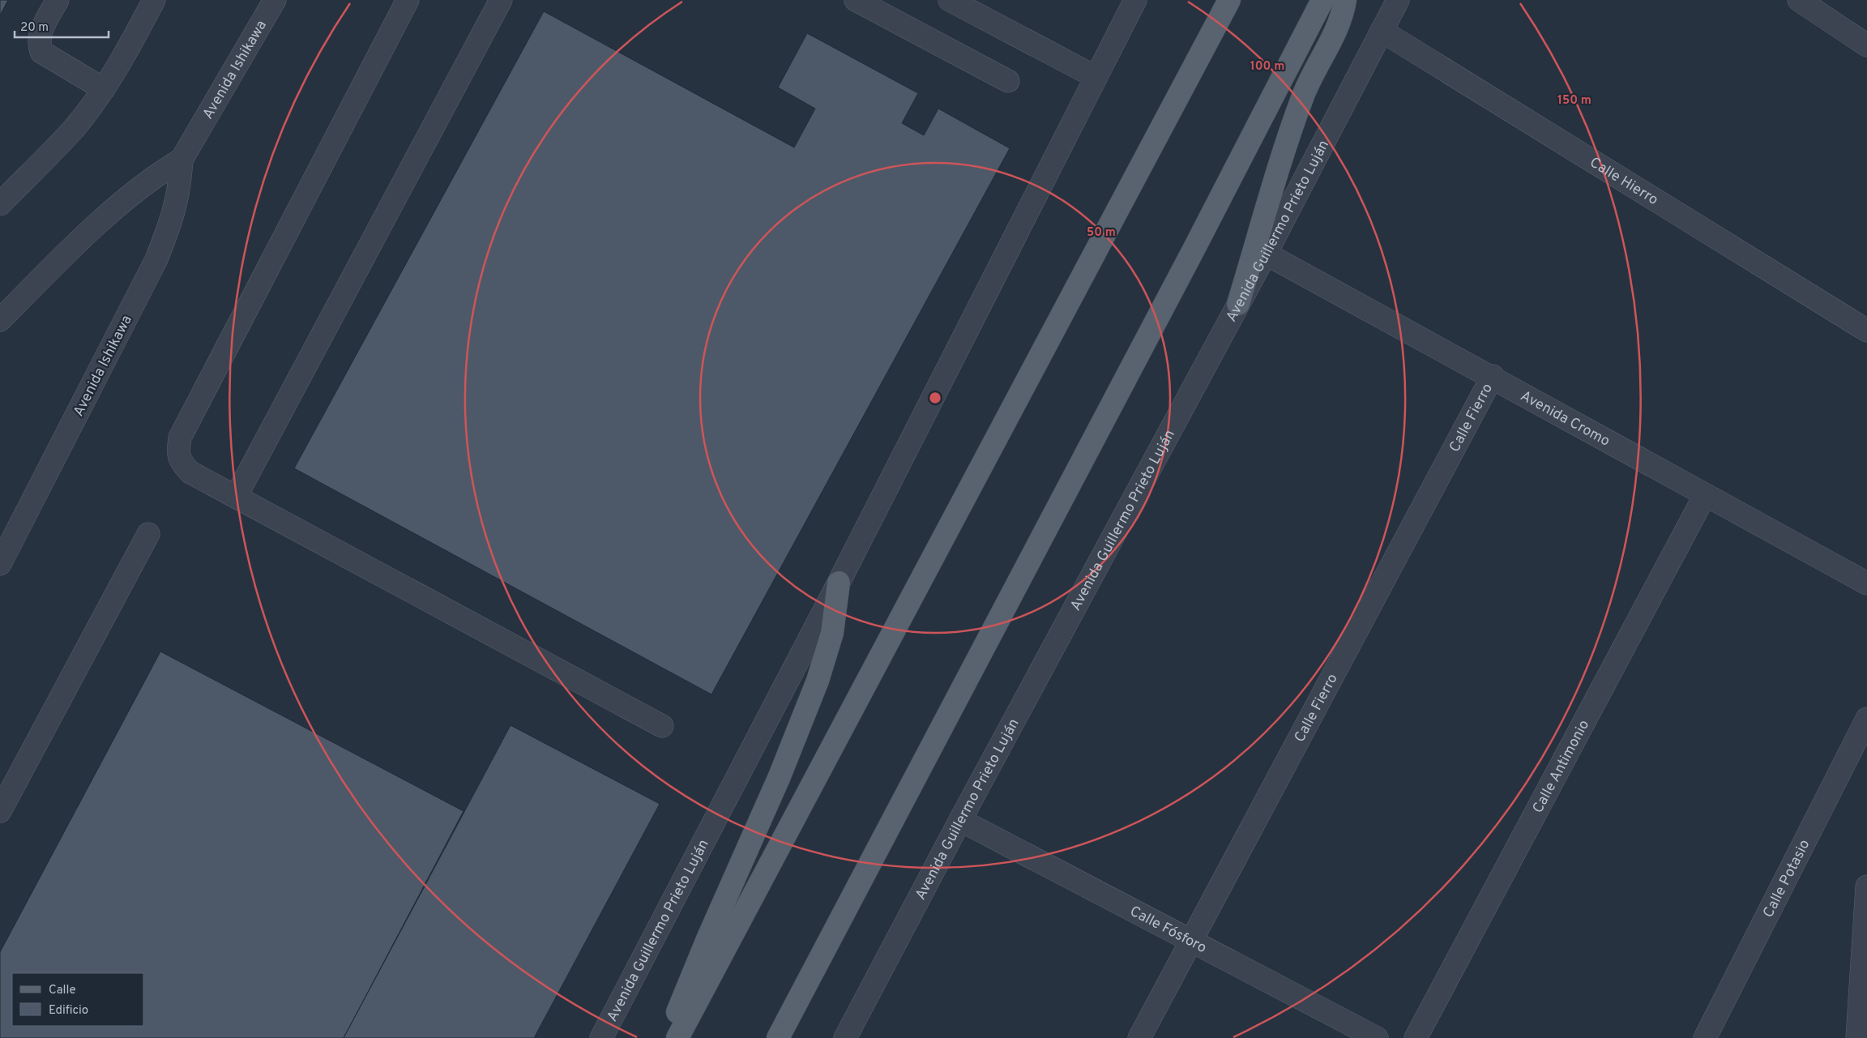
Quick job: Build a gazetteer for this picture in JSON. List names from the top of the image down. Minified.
{"streets":{"street":["Avenida Ishikawa","Calle Hierro","Avenida Guillermo Prieto Luján","Calle Fierro","Avenida Cromo","Calle Antimonio","Calle Potasio","Calle Fósforo"]},"crossings":[["Calle Hierro","Avenida Guillermo Prieto Luján"],["Avenida Guillermo Prieto Luján","Avenida Cromo"],["Avenida Guillermo Prieto Luján","Calle Fósforo"],["Calle Fierro","Avenida Cromo"],["Calle Fierro","Calle Fósforo"],["Avenida Cromo","Calle Antimonio"]],"legend":["Calle","Edificio"],"scale_bar":"20 m","rings":["100 m","150 m","50 m"]}
